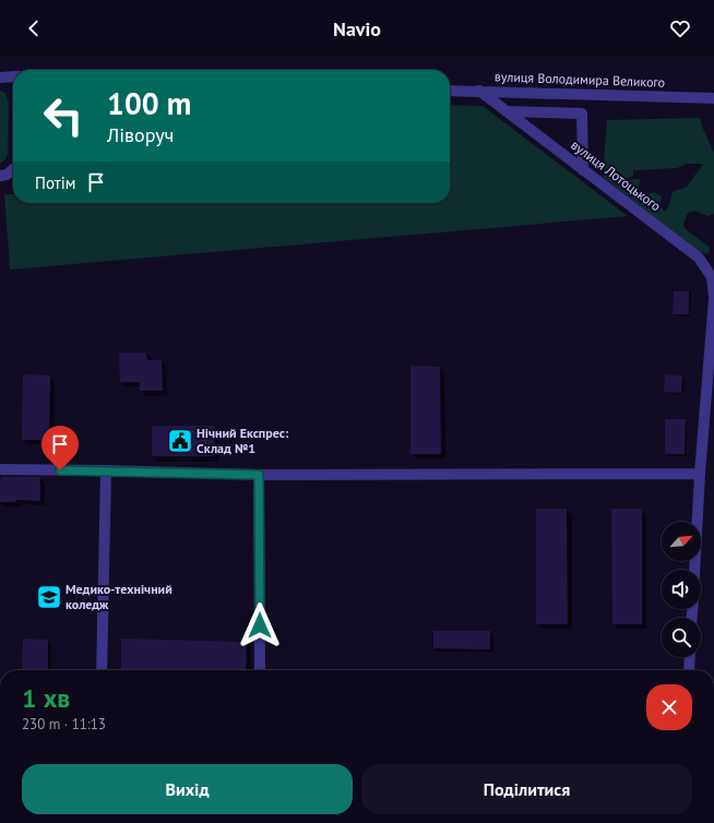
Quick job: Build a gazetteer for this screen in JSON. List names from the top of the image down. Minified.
{"streets":{"street":["вулиця Володимира Великого","вулиця Лотоцького"]},"crossings":[["вулиця Володимира Великого","вулиця Лотоцького"]],"places":{"public building":["Нічний Експрес: Склад №1"],"school or university":["Медико-технічний коледж"]},"north":"top right","page":{"header":"Navio","turn":["100 m","Ліворуч"],"then":"Потім","heading":["1 хв","230 m · 11:13"],"buttons":["Вихід","Поділитися"]}}
